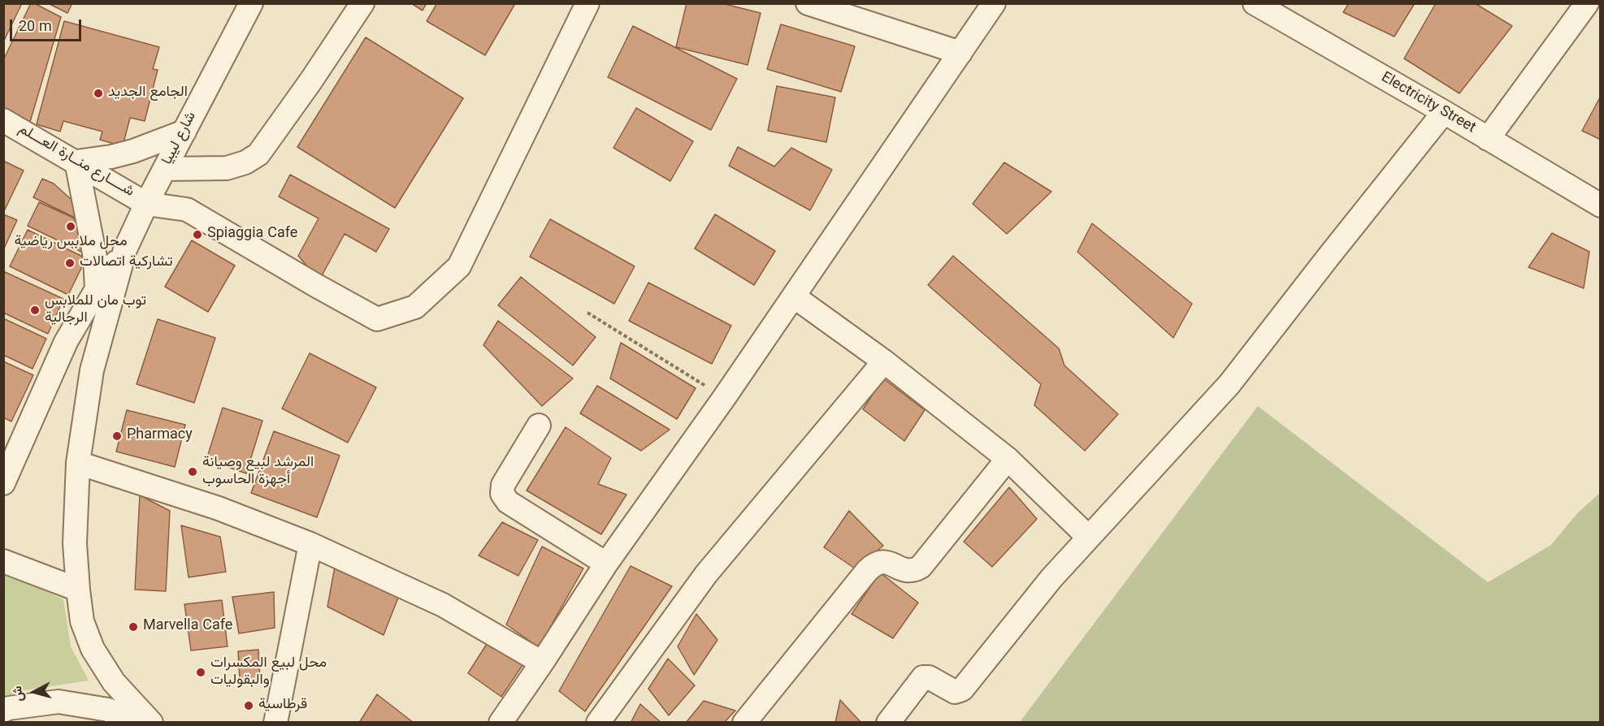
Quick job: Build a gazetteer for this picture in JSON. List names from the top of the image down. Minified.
{"streets":{"street":["Electricity Street","شارع ليبيا","شــــارع منــارة العـــلم"]},"crossings":[["شارع ليبيا","شــــارع منــارة العـــلم"]],"places":["الجامع الجديد","محل ملابس رياضية","Spiaggia Cafe","تشاركية اتصالات","توب مان للملابس الرجالية","Pharmacy","المرشد لبيع وصيانة أجهزة الحاسوب","Marvella Cafe","محل لبيع المكسرات والبقوليات","قرطاسية"],"scale_bar":"20 m","north":"left"}
